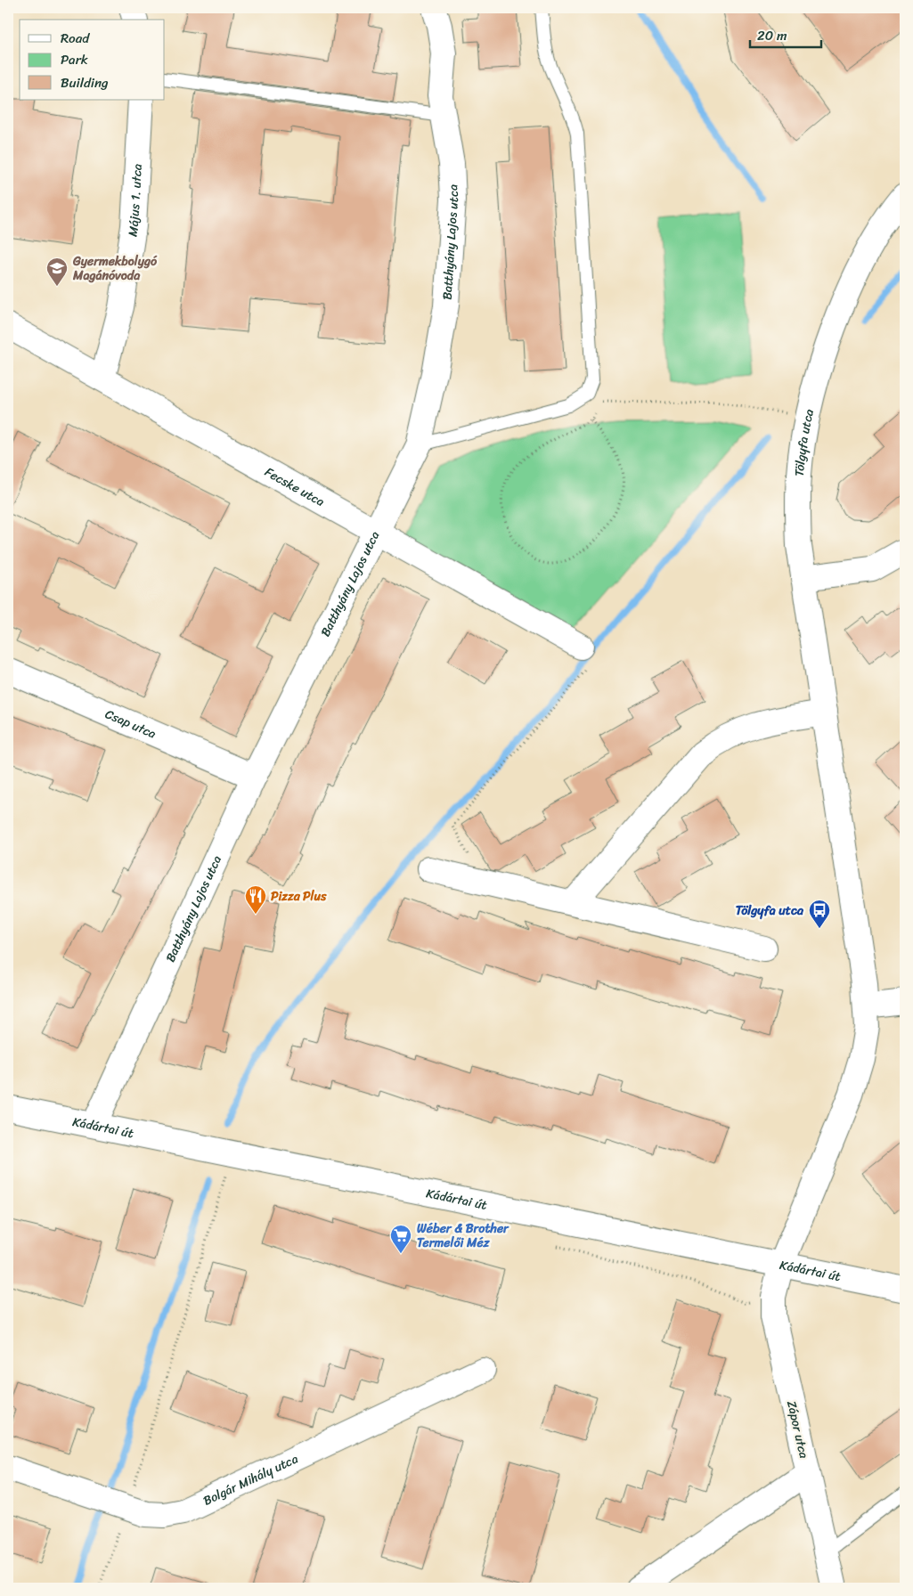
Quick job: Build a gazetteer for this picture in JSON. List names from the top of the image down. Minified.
{"streets":{"street":["Május 1. utca","Batthyány Lajos utca","Tölgyfa utca","Fecske utca","Csap utca","Kádártai út","Zápor utca","Bolgár Mihály utca"]},"crossings":[["Május 1. utca","Fecske utca"],["Batthyány Lajos utca","Fecske utca"],["Batthyány Lajos utca","Csap utca"],["Batthyány Lajos utca","Kádártai út"],["Tölgyfa utca","Kádártai út"],["Tölgyfa utca","Zápor utca"],["Kádártai út","Zápor utca"]],"places":{"school or university":["Gyermekbolygó Magánóvoda"],"restaurant":["Pizza Plus"],"bus stop":["Tölgyfa utca"],"supermarket":["Wéber & Brother Termelői Méz"]},"legend":["Road","Park","Building"],"scale_bar":"20 m"}
